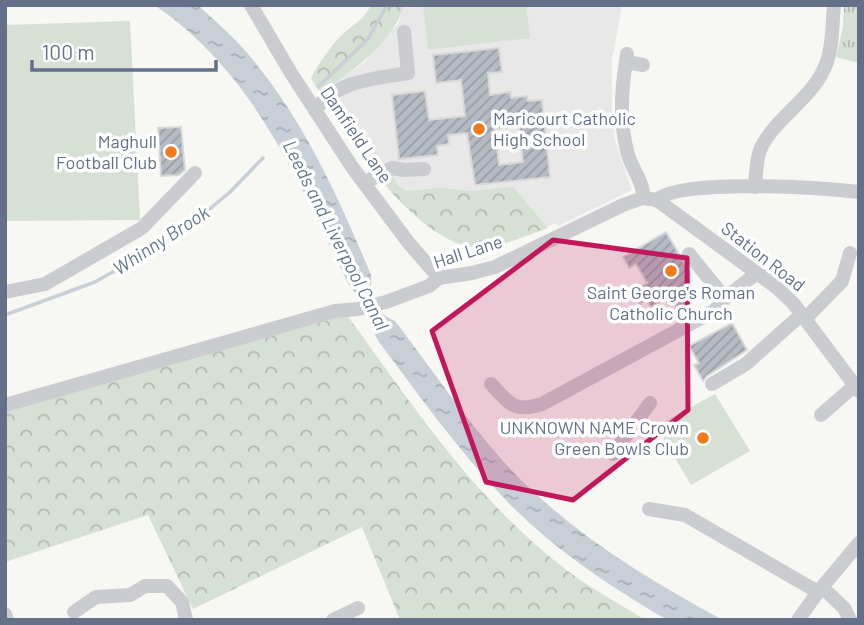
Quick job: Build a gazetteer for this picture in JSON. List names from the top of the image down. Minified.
{"streets":{"street":["Damfield Lane","Hall Lane","Station Road"]},"crossings":[["Damfield Lane","Hall Lane"],["Hall Lane","Station Road"]],"water":["Leeds and Liverpool Canal","Whinny Brook"],"places":["Maricourt Catholic High School","Maghull Football Club","Saint George's Roman Catholic Church","UNKNOWN NAME Crown Green Bowls Club"],"scale_bar":"100 m"}
